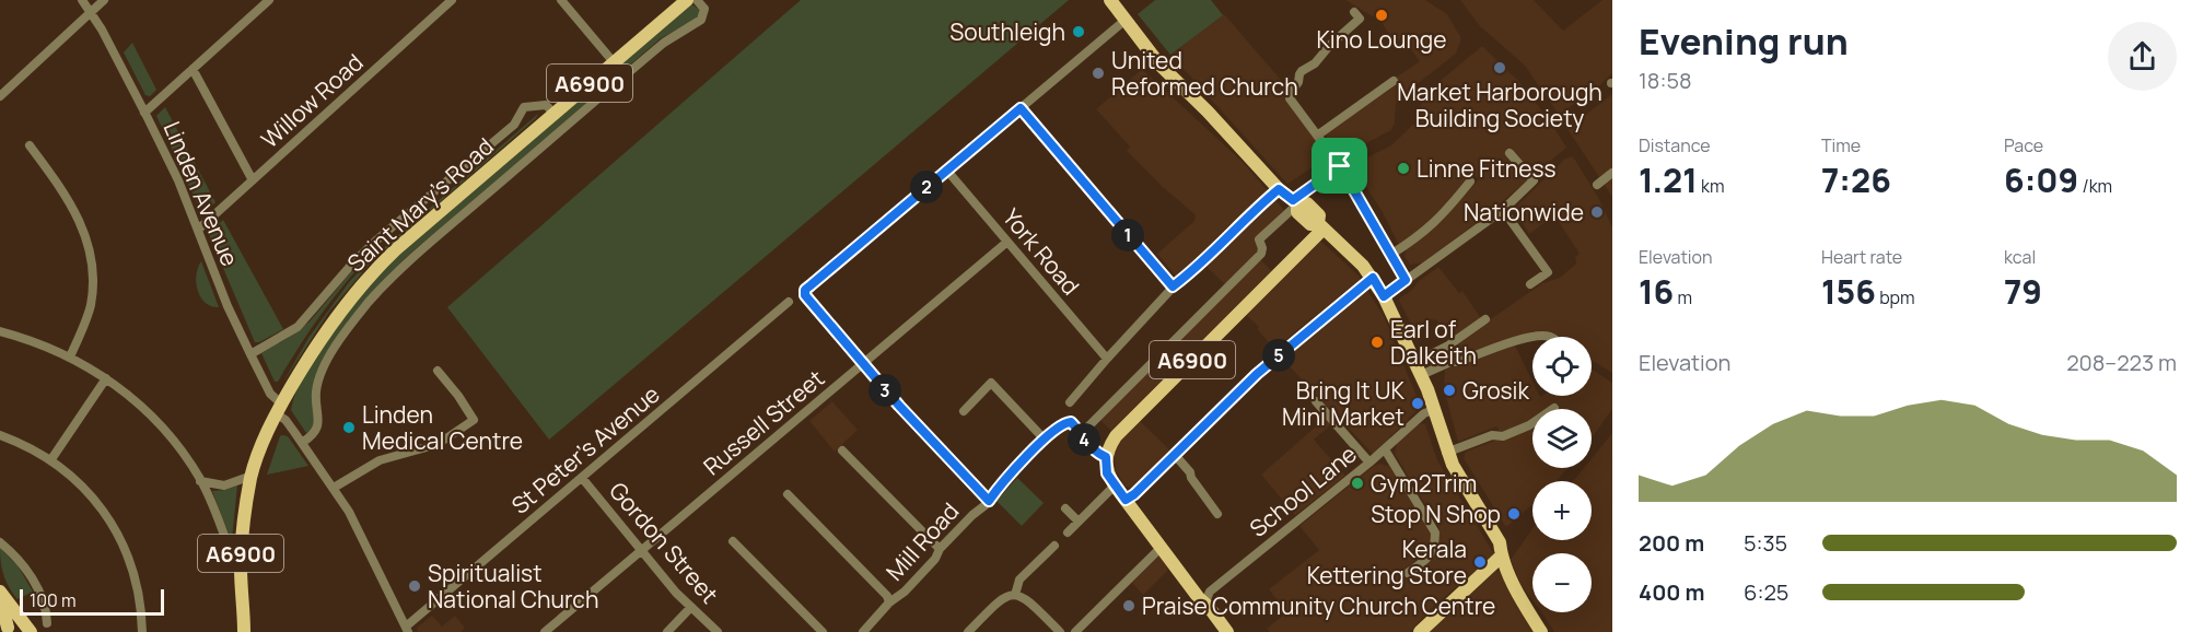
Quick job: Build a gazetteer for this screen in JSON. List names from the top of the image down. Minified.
{"streets":{"main road":["A6900","Saint Mary's Road"],"street":["Willow Road","Linden Avenue","York Road","Russell Street","St Peter's Avenue","School Lane","Mill Road","Gordon Street"]},"crossings":[["Willow Road","Linden Avenue"],["Linden Avenue","Saint Mary's Road"],["Linden Avenue","St Peter's Avenue"],["York Road","Russell Street"],["Russell Street","Gordon Street"],["St Peter's Avenue","Gordon Street"]],"places":["Kino Lounge","Southleigh","Market Harborough Building Society","United Reformed Church","Linne Fitness","Nationwide","Earl of Dalkeith","Grosik","Bring It UK Mini Market","Linden Medical Centre","Gym2Trim","Stop N Shop","Kerala Kettering Store","Spiritualist National Church","Praise Community Church Centre"],"scale_bar":"100 m","page":{"heading":["Evening run","18:58"],"stats":[["Distance","1.21 km"],["Time","7:26"],["Pace","6:09 /km"],["Elevation","16 m"],["Heart rate","156 bpm"],["kcal","79"]],"pins":["2","1","5","3","4"],"chart":["Elevation","208–223 m"],"map_buttons":["+","−"],"list":[{"name":"200 m","note":"5:35"},{"name":"400 m","note":"6:25"}],"scale":"100 m"}}
